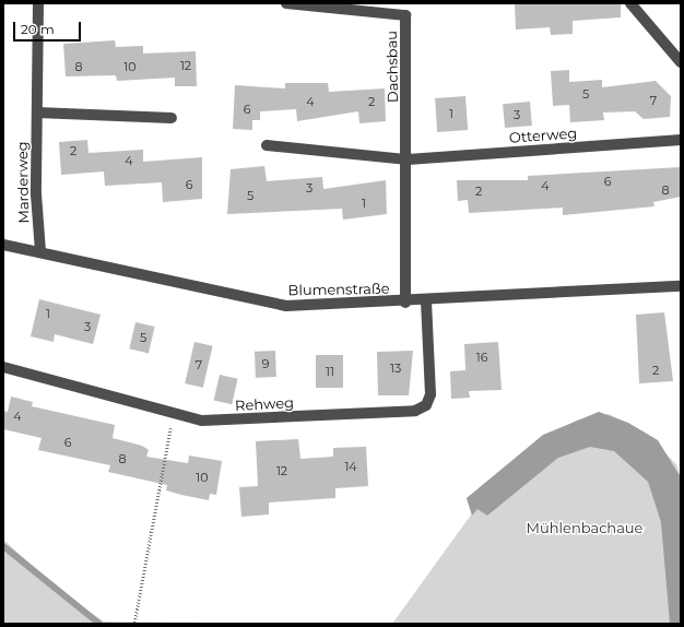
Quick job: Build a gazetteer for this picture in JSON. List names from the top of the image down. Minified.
{"streets":{"street":["Dachsbau","Otterweg","Marderweg","Blumenstraße","Rehweg"]},"crossings":[["Dachsbau","Otterweg"],["Dachsbau","Blumenstraße"],["Marderweg","Blumenstraße"],["Blumenstraße","Rehweg"]],"parks":["Mühlenbachaue"],"house_numbers":["12","8","10","5","7","4","2","6","1","3","2","4","6","6","4","3","8","2","5","1","1","3","5","16","9","7","13","2","11","4","6","8","14","12","10"],"scale_bar":"20 m"}
